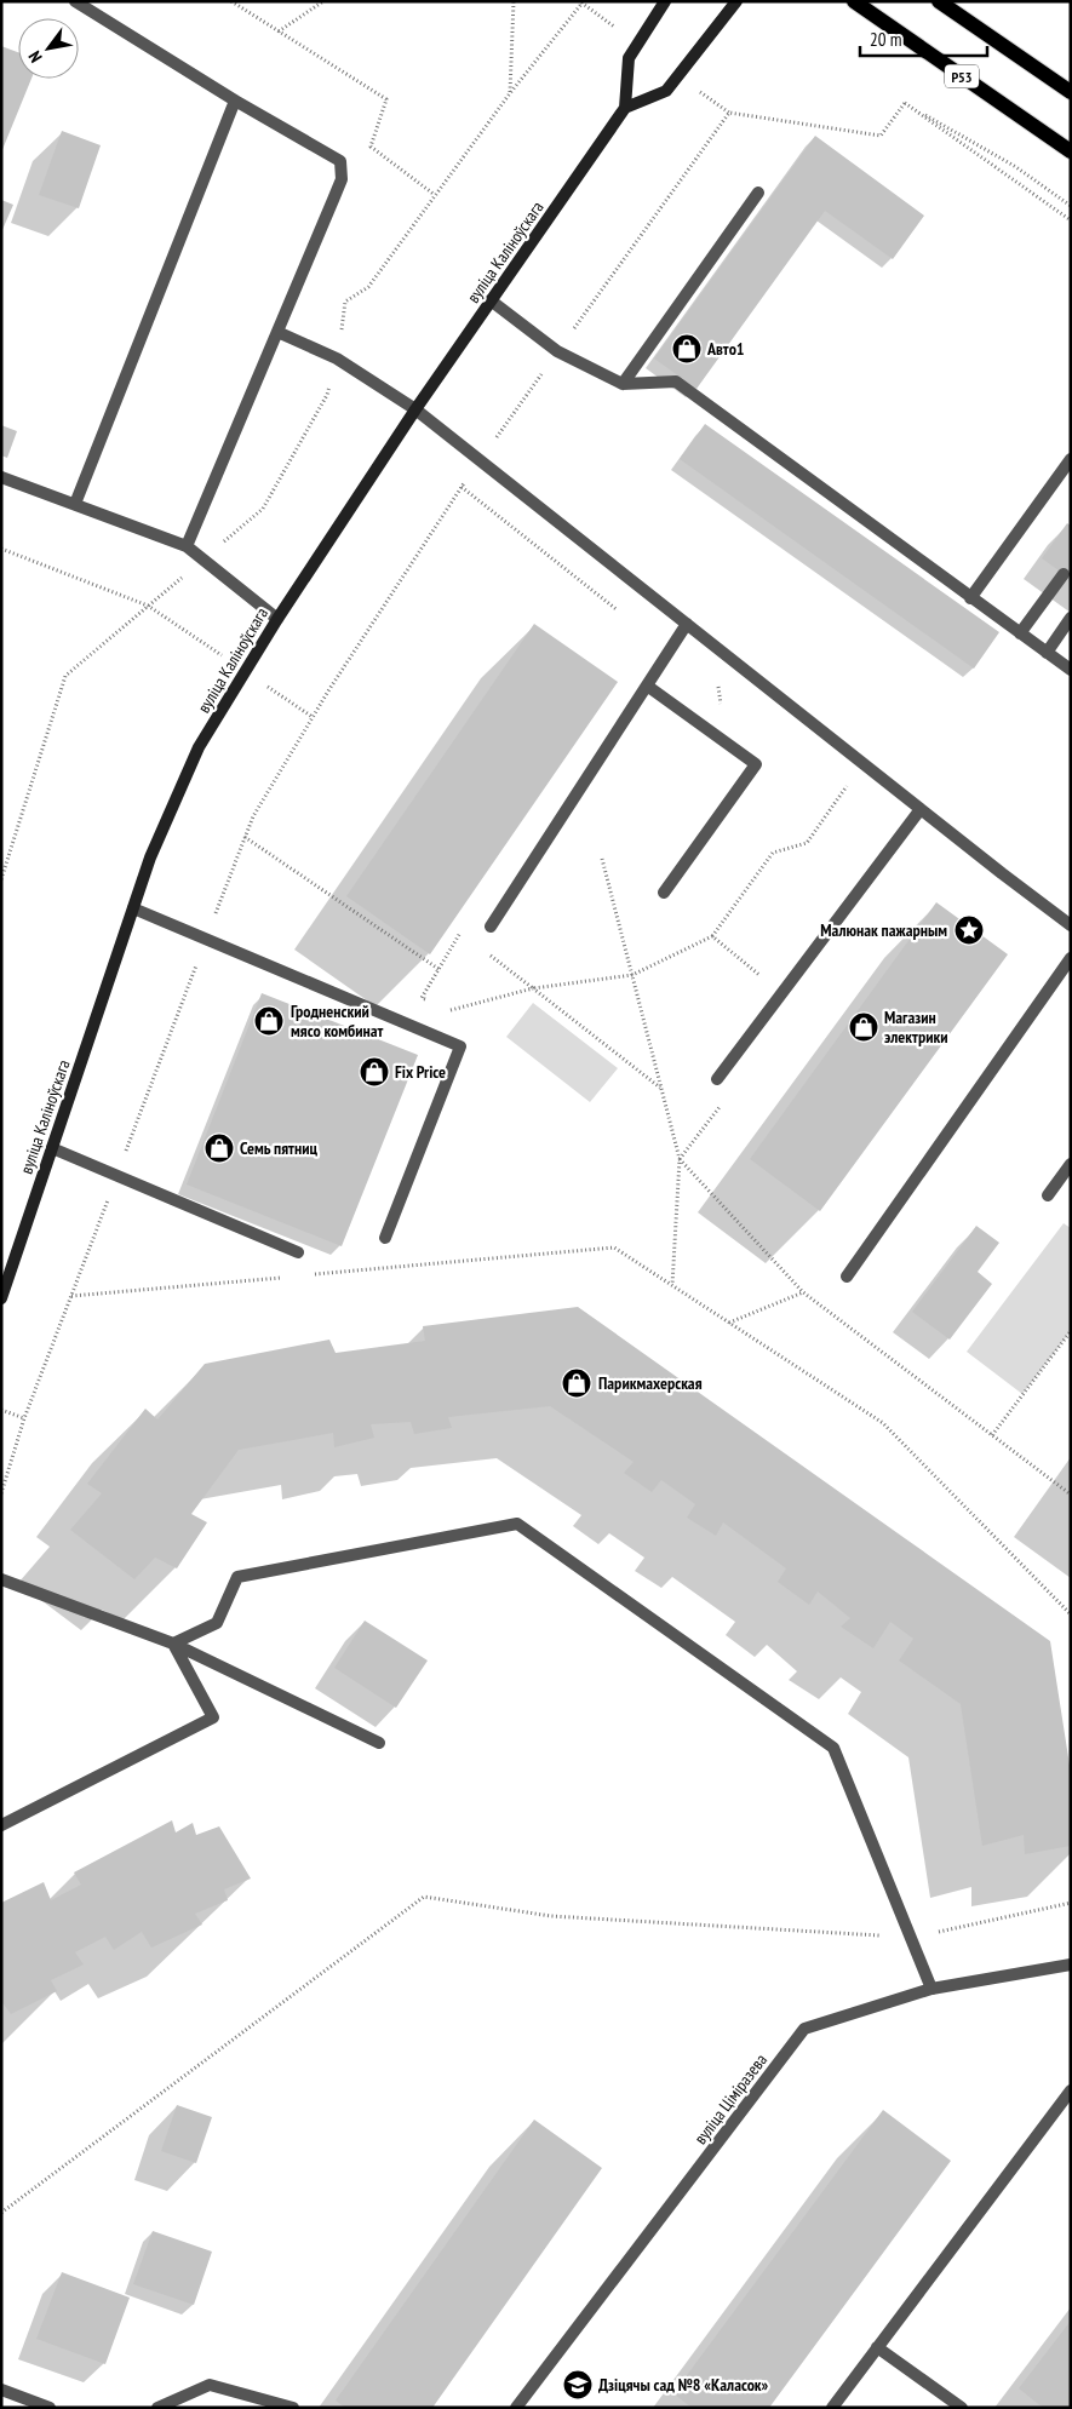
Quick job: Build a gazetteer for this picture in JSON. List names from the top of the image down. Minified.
{"streets":{"main road":["Р53"],"street":["вуліца Каліноўскага","вуліца Ціміразева"]},"places":{"shop":["Авто1","Гродненский мясо комбинат","Магазин электрики","Fix Price","Семь пятниц","Парикмахерская"],"place":["Малюнак пажарным"],"school or university":["Дзіцячы сад №8 «Каласок»"]},"scale_bar":"20 m","north":"bottom left"}
